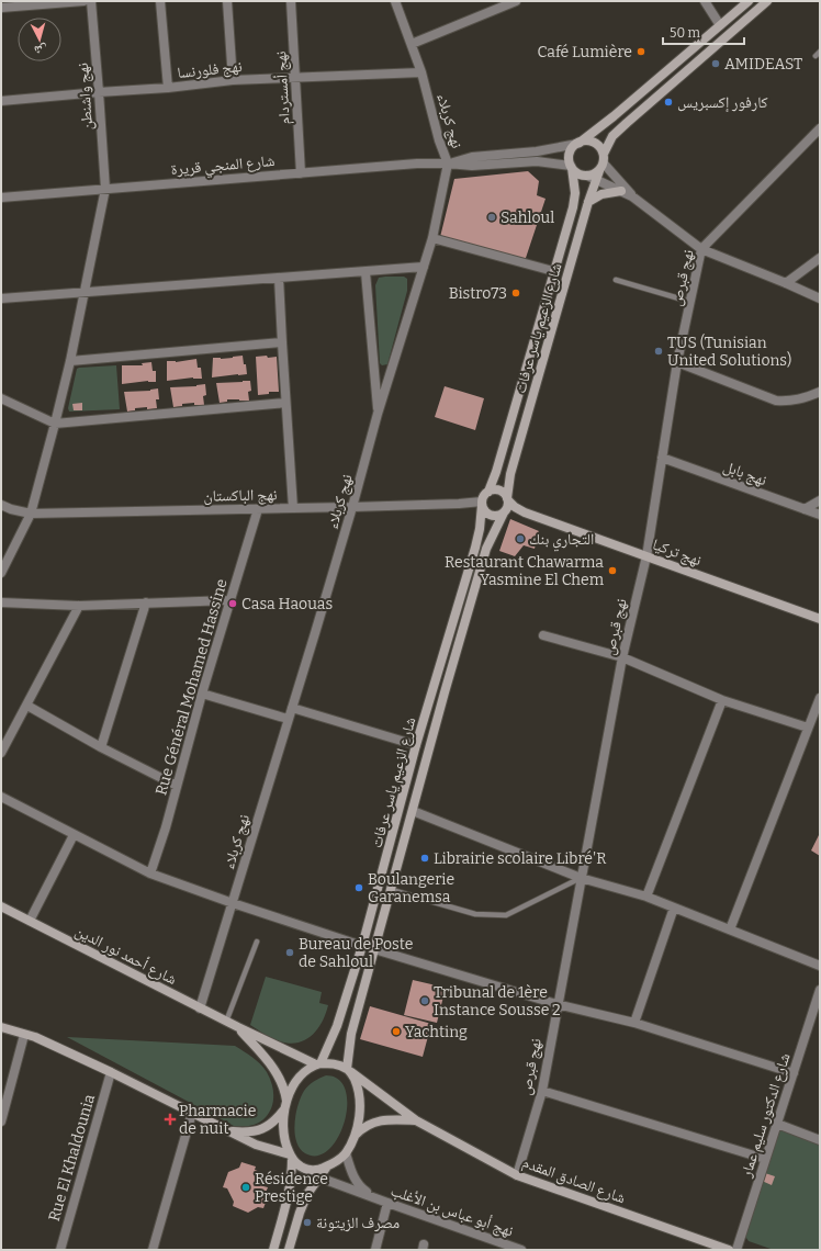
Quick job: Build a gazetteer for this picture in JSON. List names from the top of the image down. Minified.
{"streets":{"main road":["شارع الزعيم ياسر عرفات","نهج تركيا","شارع أحمد نور الدين","شارع الصادق المقدم"],"street":["نهج فلورنسا","نهج أمستردام","نهج واشنطن","نهج كربلاء","شارع المنجي قريرة","نهج قبرص","نهج بابل","نهج الباكستان","Rue Général Mohamed Hassine","شارع الدكتور سليم عمار","Rue El Khaldounia","نهج أبو عباس بن الأغلب"]},"crossings":[["نهج فلورنسا","نهج أمستردام"],["نهج فلورنسا","نهج واشنطن"],["نهج فلورنسا","نهج كربلاء"],["نهج أمستردام","شارع المنجي قريرة"],["نهج واشنطن","شارع المنجي قريرة"],["نهج واشنطن","نهج الباكستان"],["نهج كربلاء","شارع المنجي قريرة"],["نهج كربلاء","نهج الباكستان"],["نهج كربلاء","شارع أحمد نور الدين"],["شارع المنجي قريرة","شارع الزعيم ياسر عرفات"],["نهج قبرص","نهج بابل"],["نهج قبرص","نهج تركيا"],["نهج قبرص","شارع الصادق المقدم"],["شارع الزعيم ياسر عرفات","نهج الباكستان"],["شارع الزعيم ياسر عرفات","نهج تركيا"],["شارع الزعيم ياسر عرفات","شارع أحمد نور الدين"],["شارع الزعيم ياسر عرفات","شارع الصادق المقدم"],["شارع الزعيم ياسر عرفات","نهج أبو عباس بن الأغلب"],["نهج الباكستان","نهج تركيا"],["نهج الباكستان","Rue Général Mohamed Hassine"],["شارع أحمد نور الدين","شارع الصادق المقدم"],["شارع أحمد نور الدين","نهج أبو عباس بن الأغلب"],["شارع الصادق المقدم","نهج أبو عباس بن الأغلب"]],"places":{"other":["Café Lumière","AMIDEAST","كارفور إكسبريس","Sahloul","Bistro73","TUS (Tunisian United Solutions)","التجاري بنك","Restaurant Chawarma Yasmine El Chem","Casa Haouas","Librairie scolaire Libré'R","Boulangerie Garanemsa","Bureau de Poste de Sahloul","Tribunal de 1ère Instance Sousse 2","Yachting","Résidence Prestige","مصرف الزيتونة"],"health":["Pharmacie de nuit"]},"scale_bar":"50 m","north":"bottom"}
